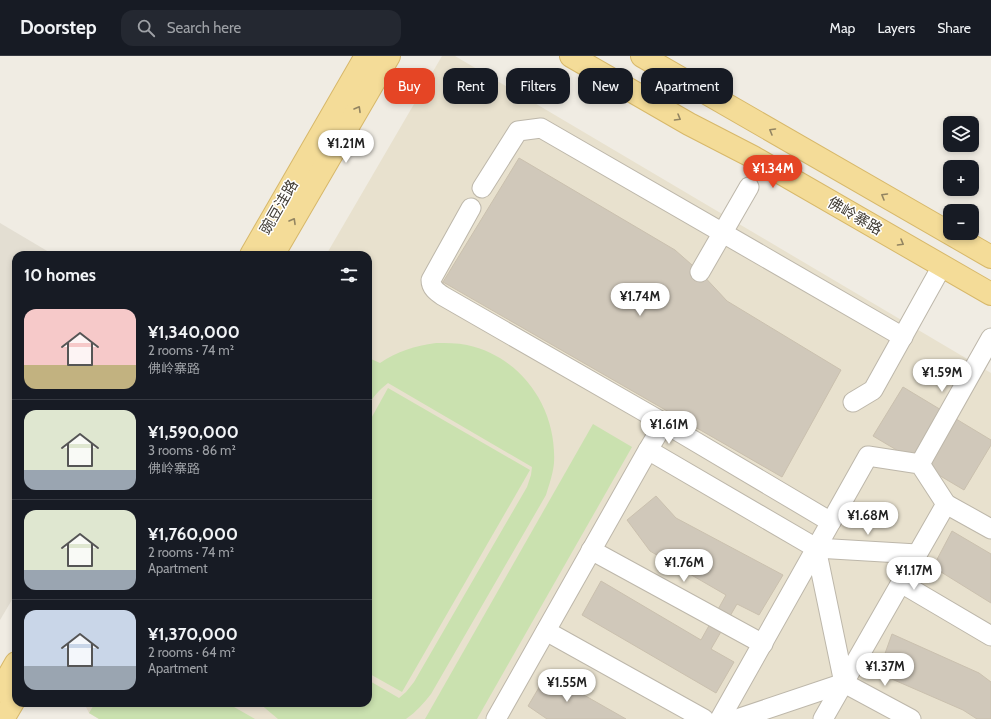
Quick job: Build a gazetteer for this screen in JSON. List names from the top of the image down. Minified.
{"streets":{"main road":["豌豆洼路","佛岭寨路"]},"page":{"header":"Doorstep","search":"Search here","nav":["Map","Layers","Share"],"chip":["Buy","Rent","Filters","New","Apartment"],"map_buttons":["+","−"],"price":["¥1.21M","¥1.34M","¥1.74M","¥1.59M","¥1.61M","¥1.68M","¥1.76M","¥1.17M","¥1.37M","¥1.55M"],"heading":"10 homes","list":[{"name":"¥1,340,000","note":"2 rooms · 74 m² · 佛岭寨路"},{"name":"¥1,590,000","note":"3 rooms · 86 m² · 佛岭寨路"},{"name":"¥1,760,000","note":"2 rooms · 74 m² · Apartment"},{"name":"¥1,370,000","note":"2 rooms · 64 m² · Apartment"}]}}
